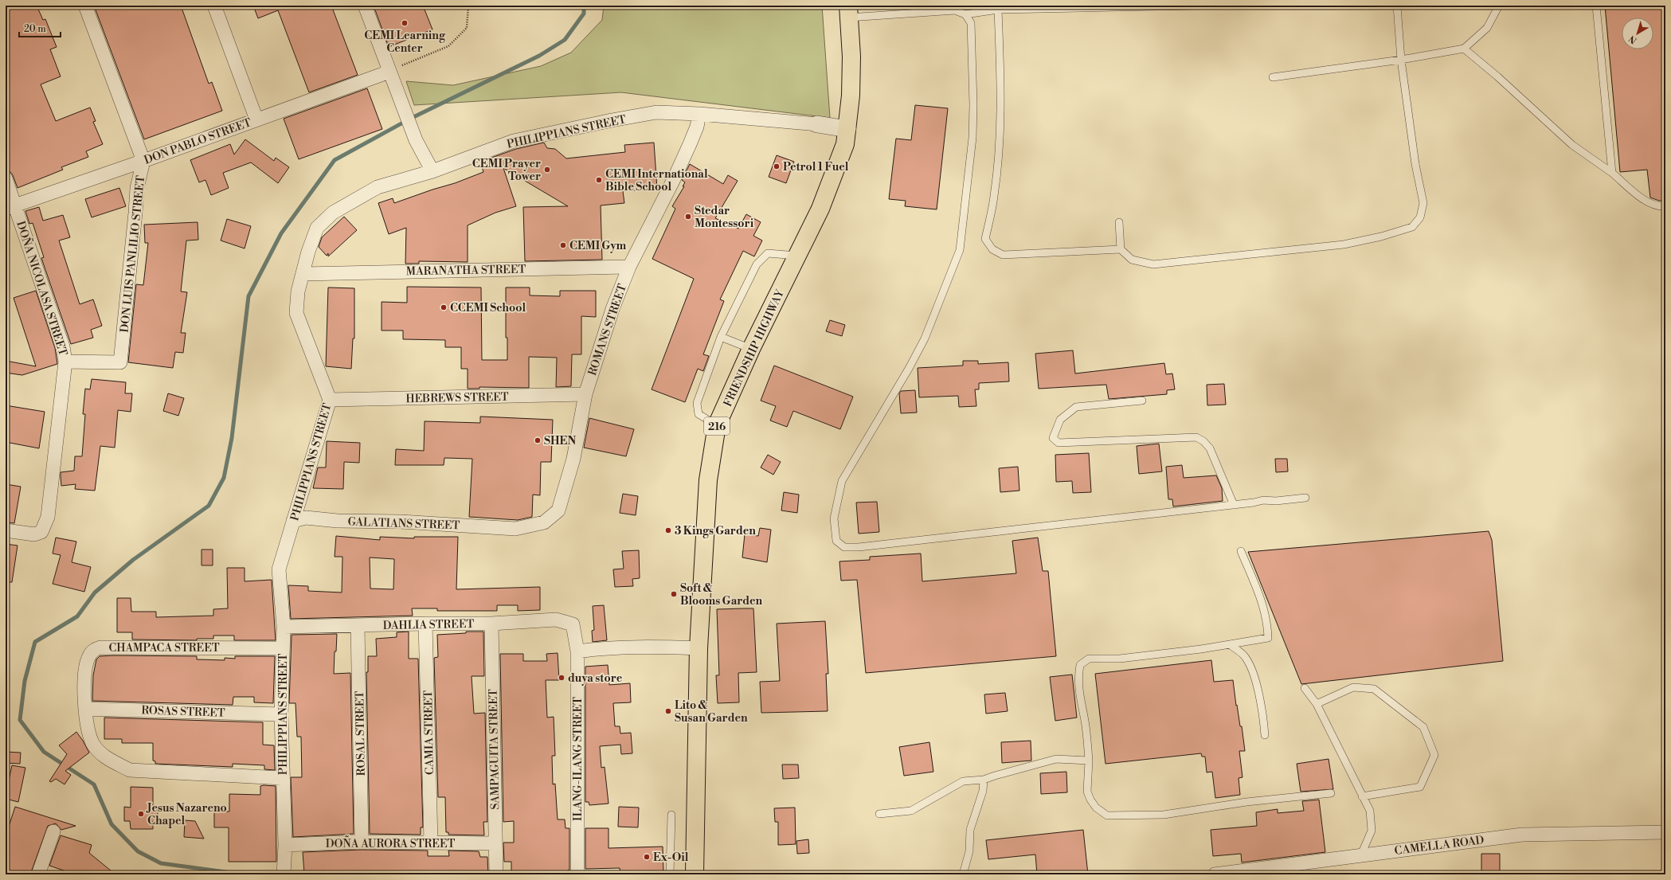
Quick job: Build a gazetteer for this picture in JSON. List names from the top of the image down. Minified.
{"streets":{"main road":["FRIENDSHIP HIGHWAY","216"],"street":["PHILIPPIANS STREET","DON PABLO STREET","DON LUIS PANLILIO STREET","MARANATHA STREET","DOÑA NICOLASA STREET","ROMANS STREET","HEBREWS STREET","GALATIANS STREET","DAHLIA STREET","CHAMPACA STREET","ROSAS STREET","CAMIA STREET","ROSAL STREET","SAMPAGUITA STREET","ILANG-ILANG STREET","DOÑA AURORA STREET","CAMELLA ROAD"]},"crossings":[["PHILIPPIANS STREET","MARANATHA STREET"],["PHILIPPIANS STREET","ROMANS STREET"],["PHILIPPIANS STREET","FRIENDSHIP HIGHWAY"],["PHILIPPIANS STREET","HEBREWS STREET"],["PHILIPPIANS STREET","GALATIANS STREET"],["PHILIPPIANS STREET","DAHLIA STREET"],["PHILIPPIANS STREET","CHAMPACA STREET"],["PHILIPPIANS STREET","ROSAS STREET"],["PHILIPPIANS STREET","DOÑA AURORA STREET"],["DON PABLO STREET","DON LUIS PANLILIO STREET"],["DON PABLO STREET","DOÑA NICOLASA STREET"],["DON LUIS PANLILIO STREET","DOÑA NICOLASA STREET"],["MARANATHA STREET","ROMANS STREET"],["ROMANS STREET","HEBREWS STREET"],["ROMANS STREET","GALATIANS STREET"],["DAHLIA STREET","CAMIA STREET"],["DAHLIA STREET","ROSAL STREET"],["DAHLIA STREET","SAMPAGUITA STREET"],["DAHLIA STREET","ILANG-ILANG STREET"],["CHAMPACA STREET","ROSAS STREET"],["CAMIA STREET","DOÑA AURORA STREET"],["ROSAL STREET","DOÑA AURORA STREET"],["SAMPAGUITA STREET","DOÑA AURORA STREET"]],"places":["CEMI Learning Center","Petrol 1 Fuel","CEMI Prayer Tower","CEMI International Bible School","Stedar Montessori","CEMI Gym","CCEMI School","SHEN","3 Kings Garden","Soft & Blooms Garden","duya store","Lito & Susan Garden","Jesus Nazareno Chapel","Ex-Oil"],"scale_bar":"20 m","north":"bottom left"}
